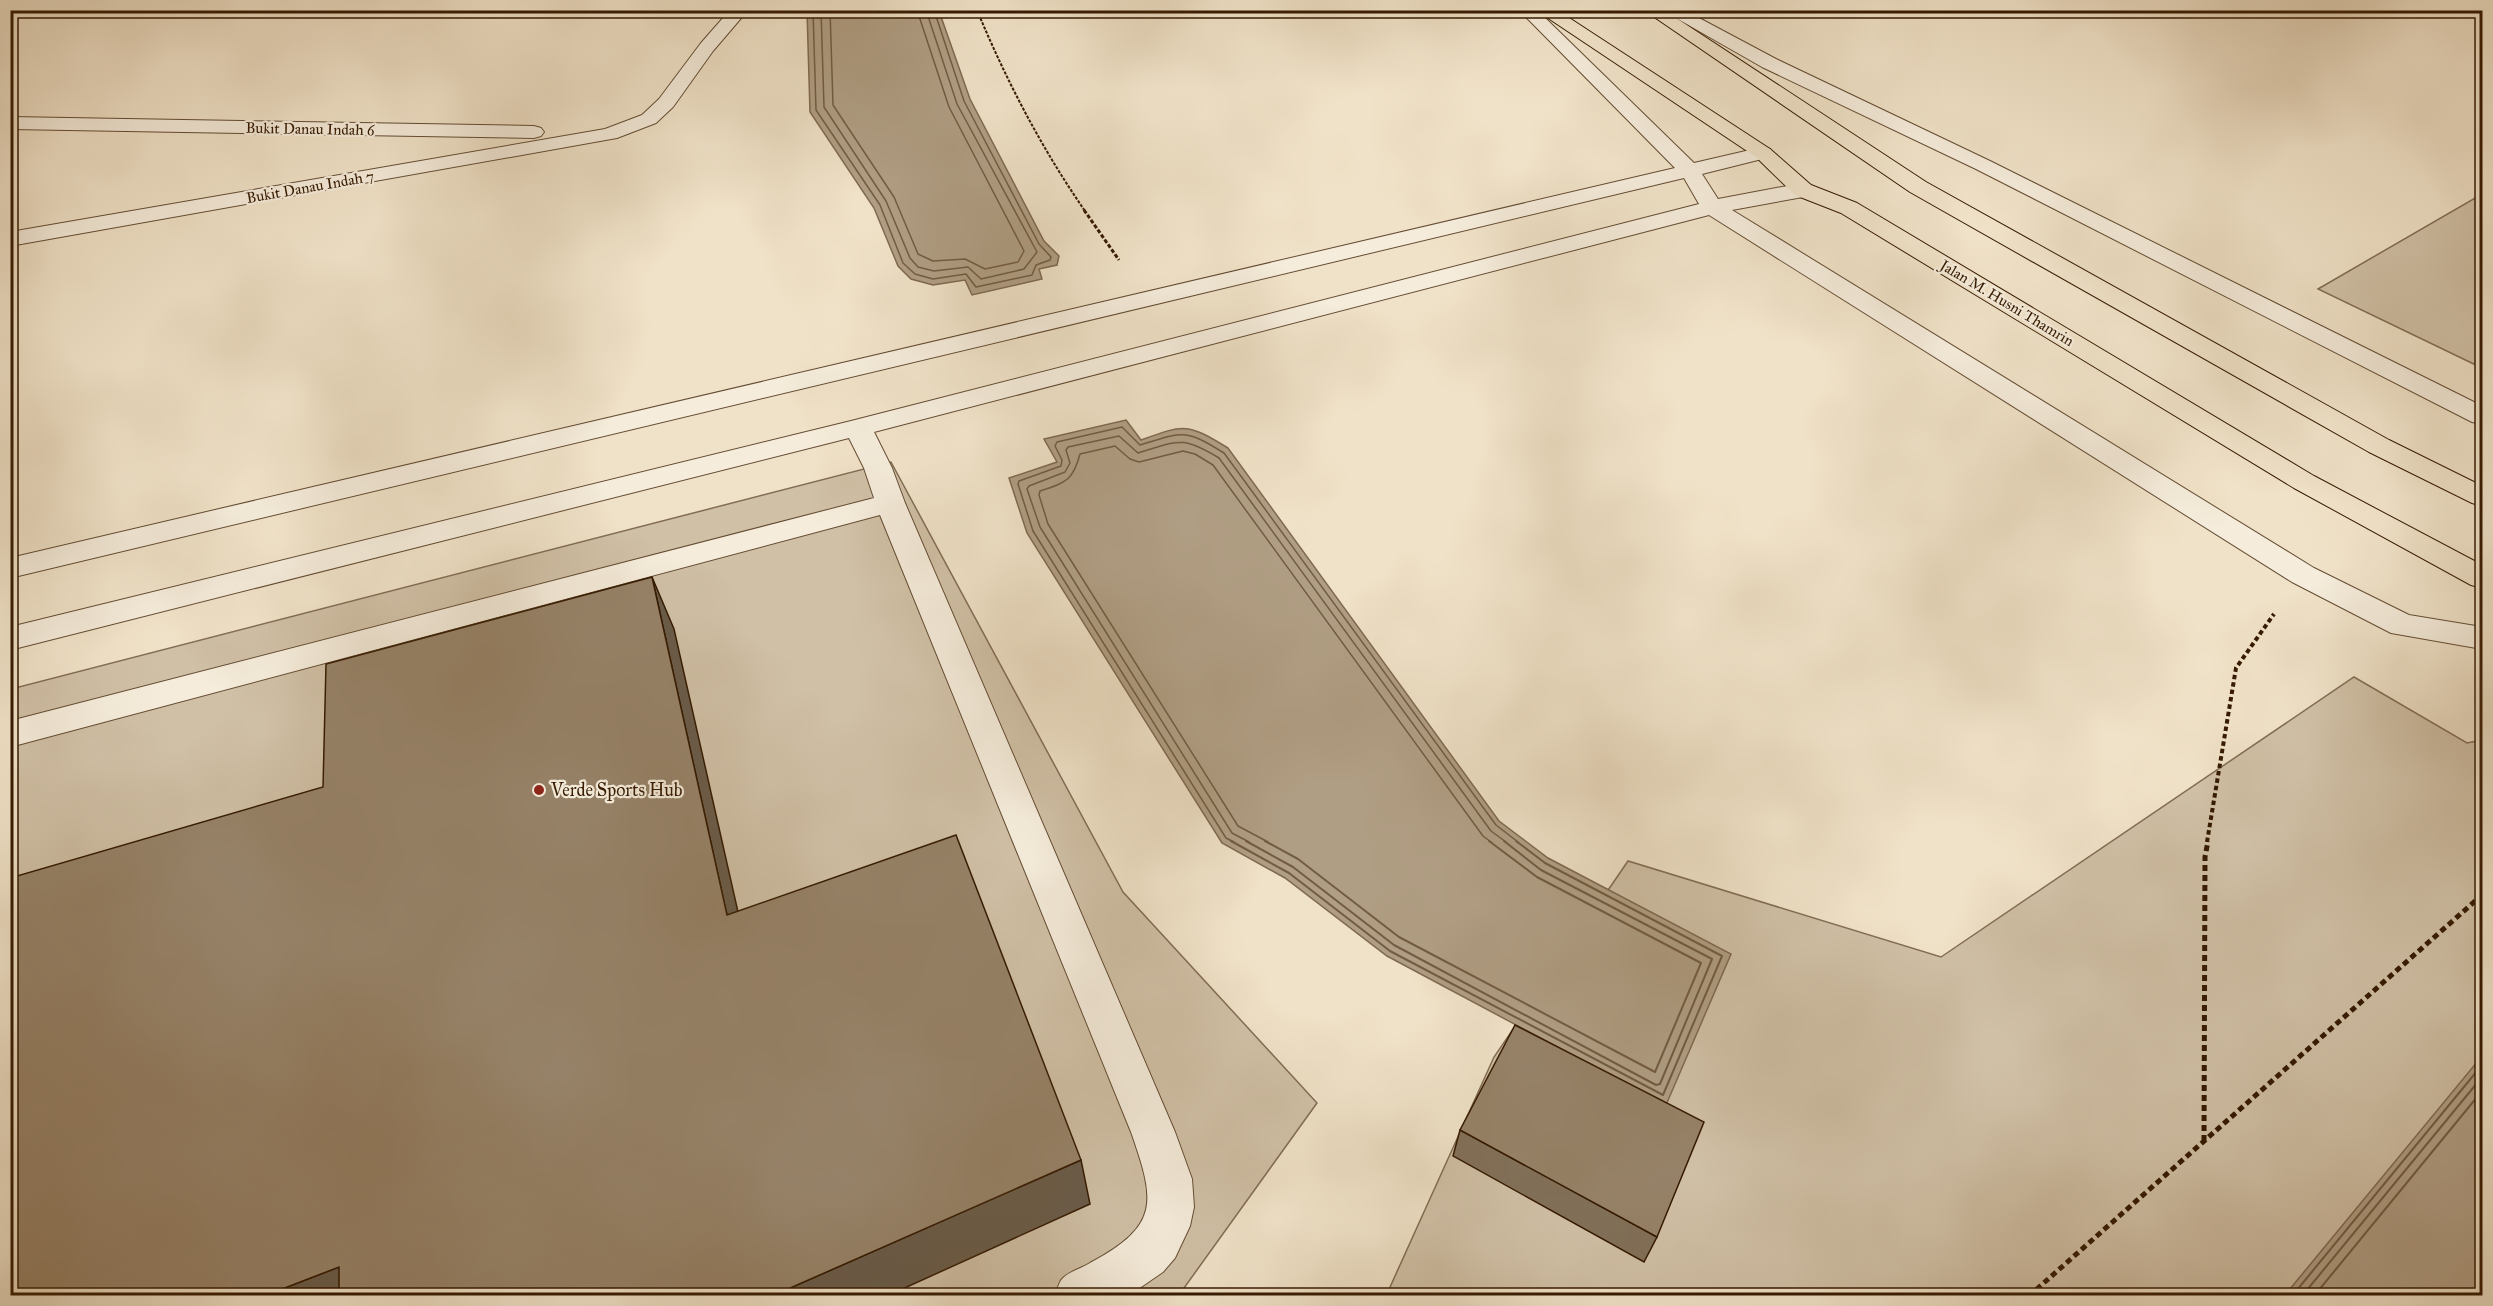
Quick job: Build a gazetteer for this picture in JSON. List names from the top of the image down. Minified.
{"streets":{"main road":["Jalan M. Husni Thamrin"],"street":["Bukit Danau Indah 6","Bukit Danau Indah 7"]},"crossings":[["Bukit Danau Indah 6","Bukit Danau Indah 7"]],"places":["Verde Sports Hub"]}
